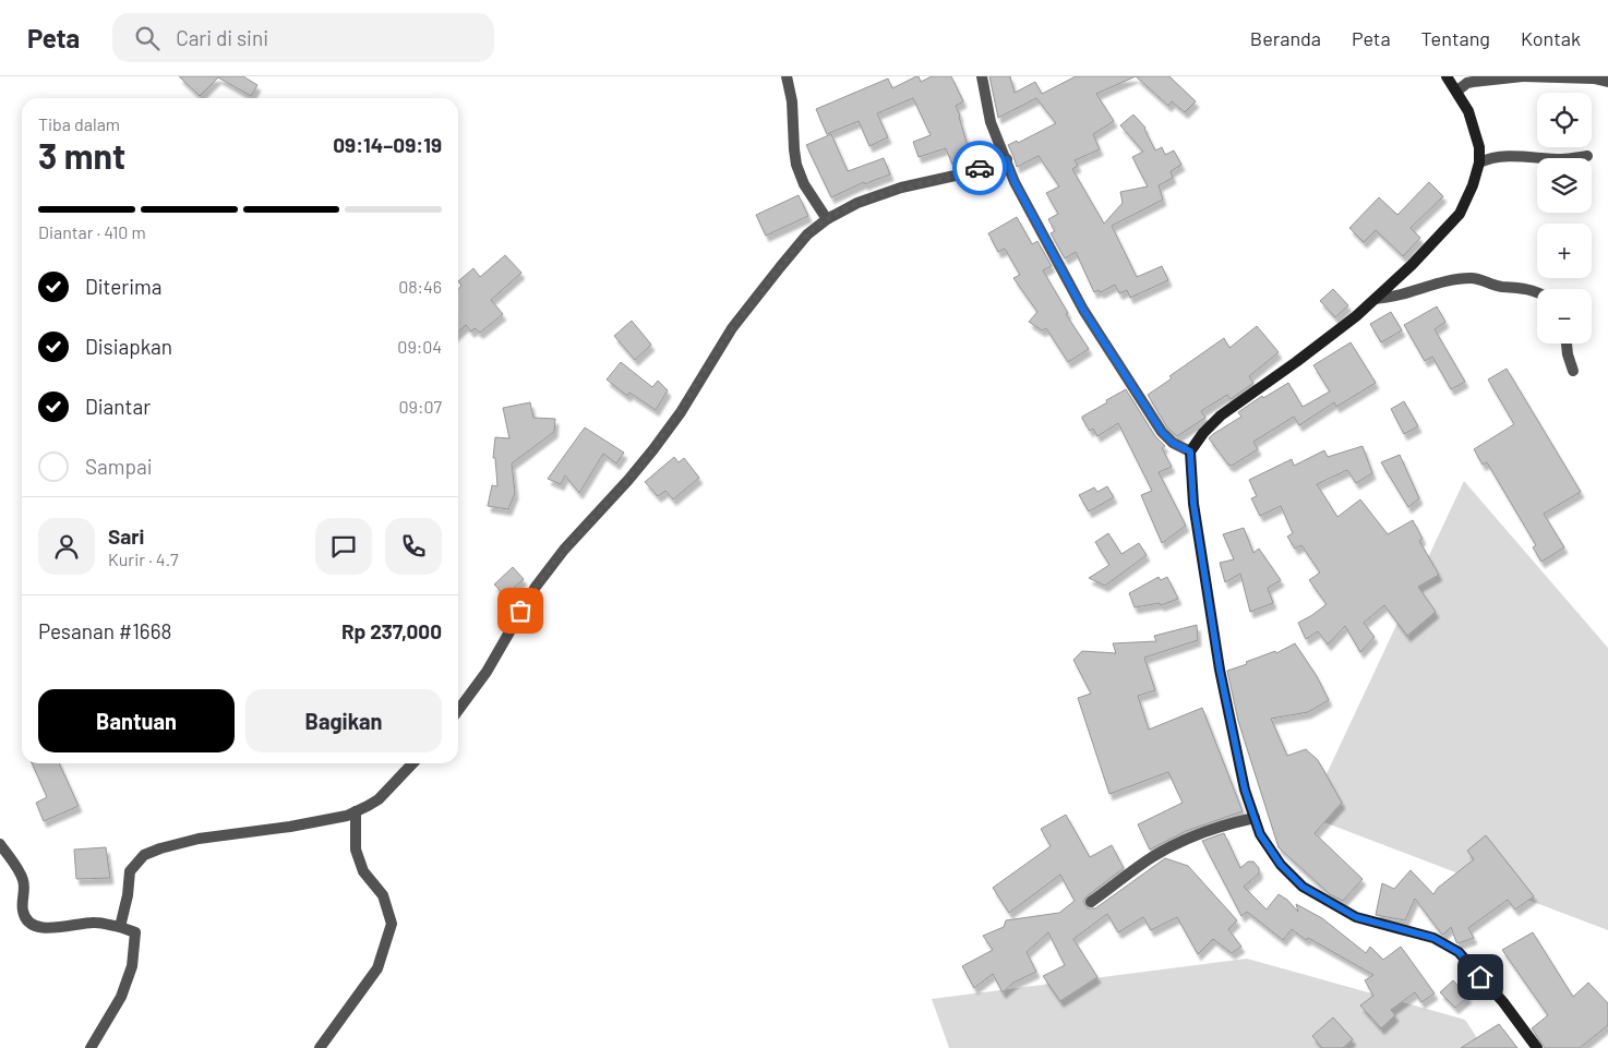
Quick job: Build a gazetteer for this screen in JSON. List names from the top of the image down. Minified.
{"page":{"header":"Peta","search":"Cari di sini","nav":["Beranda","Peta","Tentang","Kontak"],"map_buttons":["+","−"],"heading":["3 mnt","Tiba dalam","09:14–09:19"],"panel":["Sari","Kurir · 4.7","Pesanan #1668","Rp 237,000"],"bar":"Diantar · 410 m","list":[["Diterima","08:46"],["Disiapkan","09:04"],["Diantar","09:07"],"Sampai"],"buttons":["Bantuan","Bagikan"]}}
